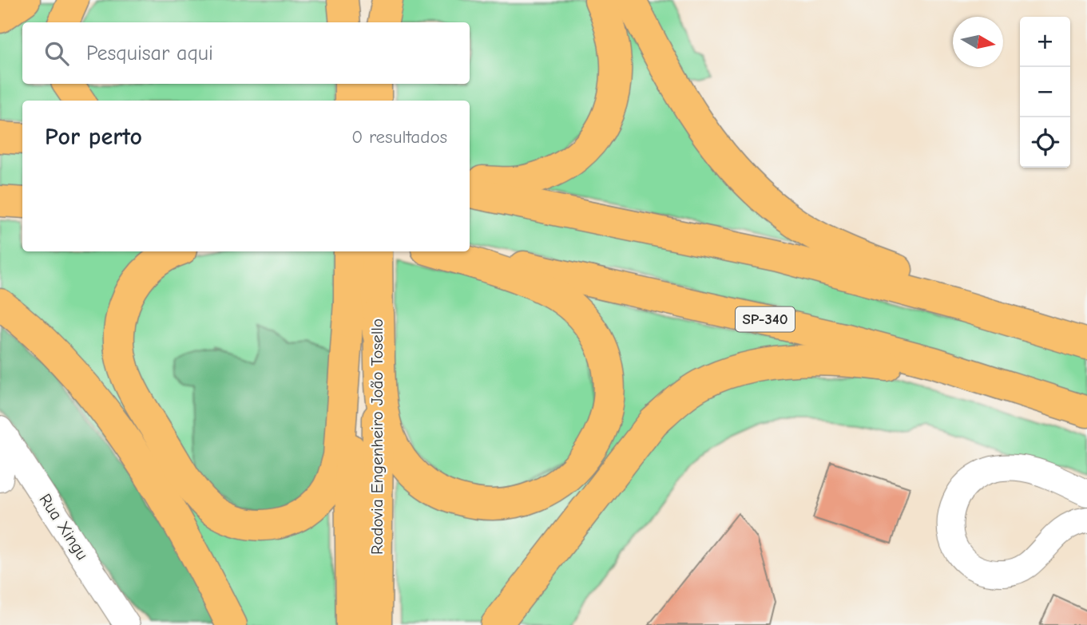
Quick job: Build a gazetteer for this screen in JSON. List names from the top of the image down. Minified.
{"streets":{"highway":["SP-340","Rodovia Engenheiro João Tosello"],"street":["Rua Xingu"]},"north":"right","page":{"map_buttons":["+","−"],"search":"Pesquisar aqui","heading":["Por perto","0 resultados"]}}
